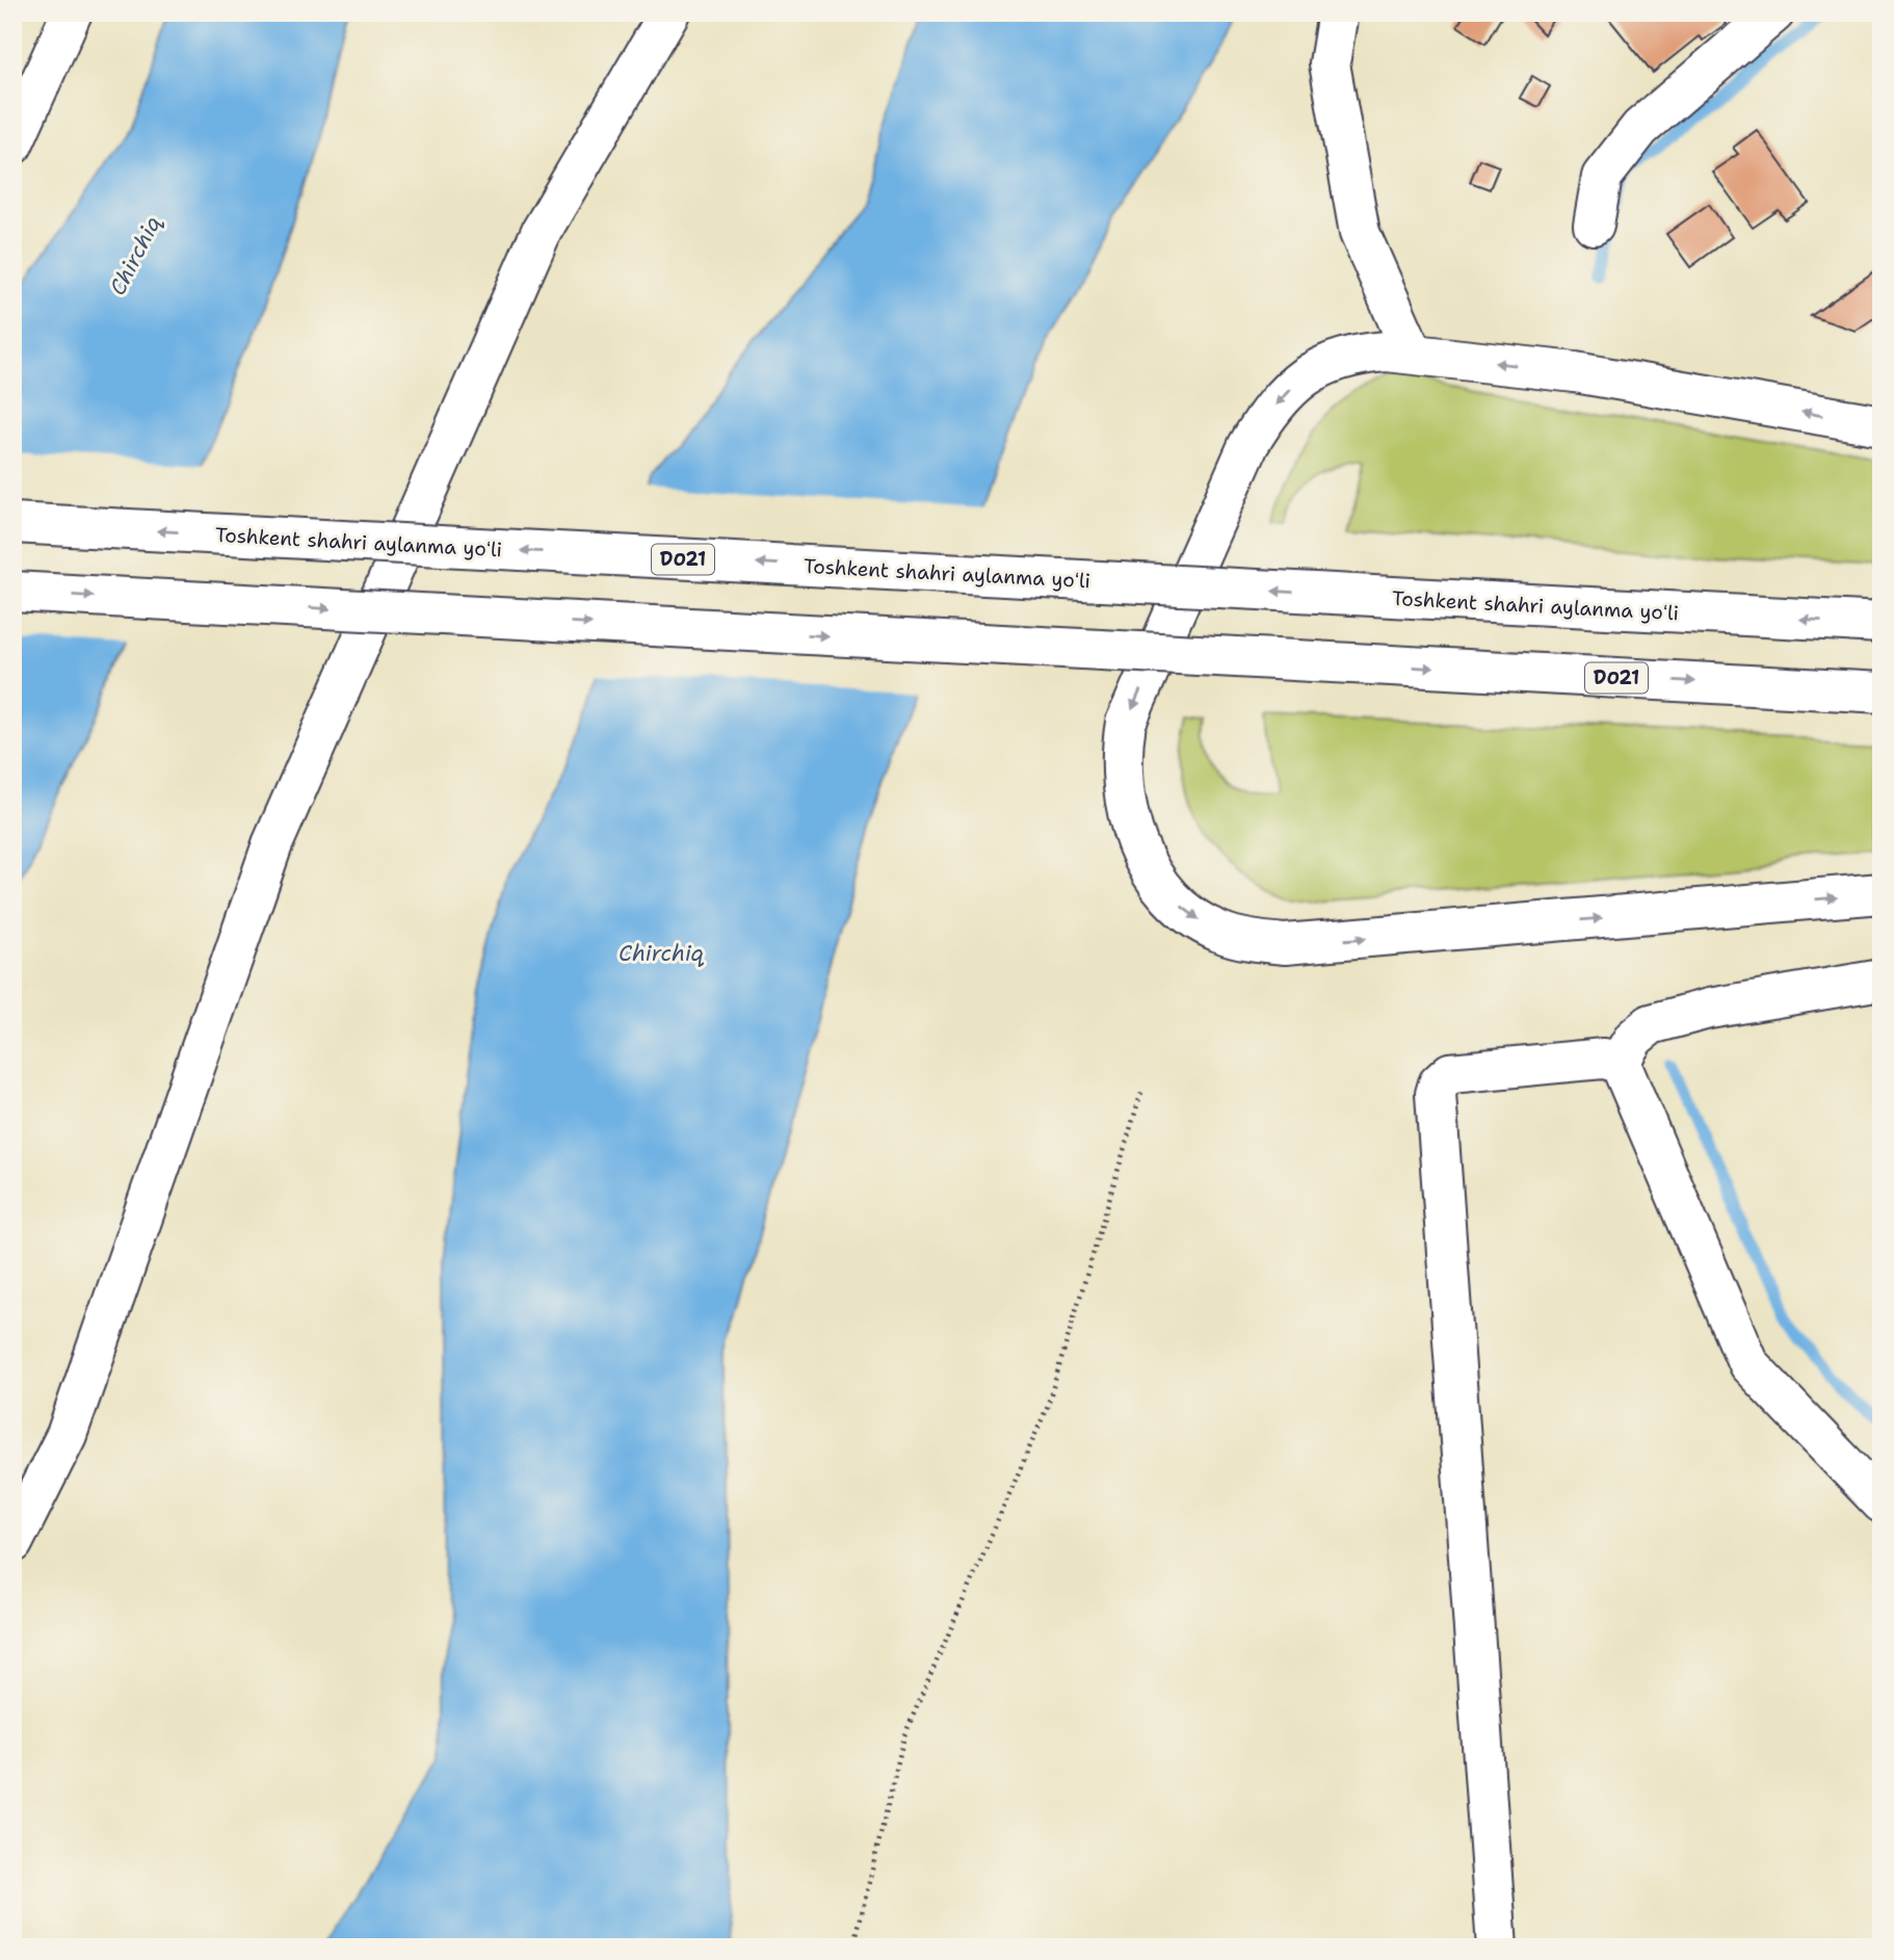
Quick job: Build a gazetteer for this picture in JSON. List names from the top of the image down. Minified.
{"streets":{"main road":["Toshkent shahri aylanma yoʻli","D021"]},"water":["Chirchiq"]}
